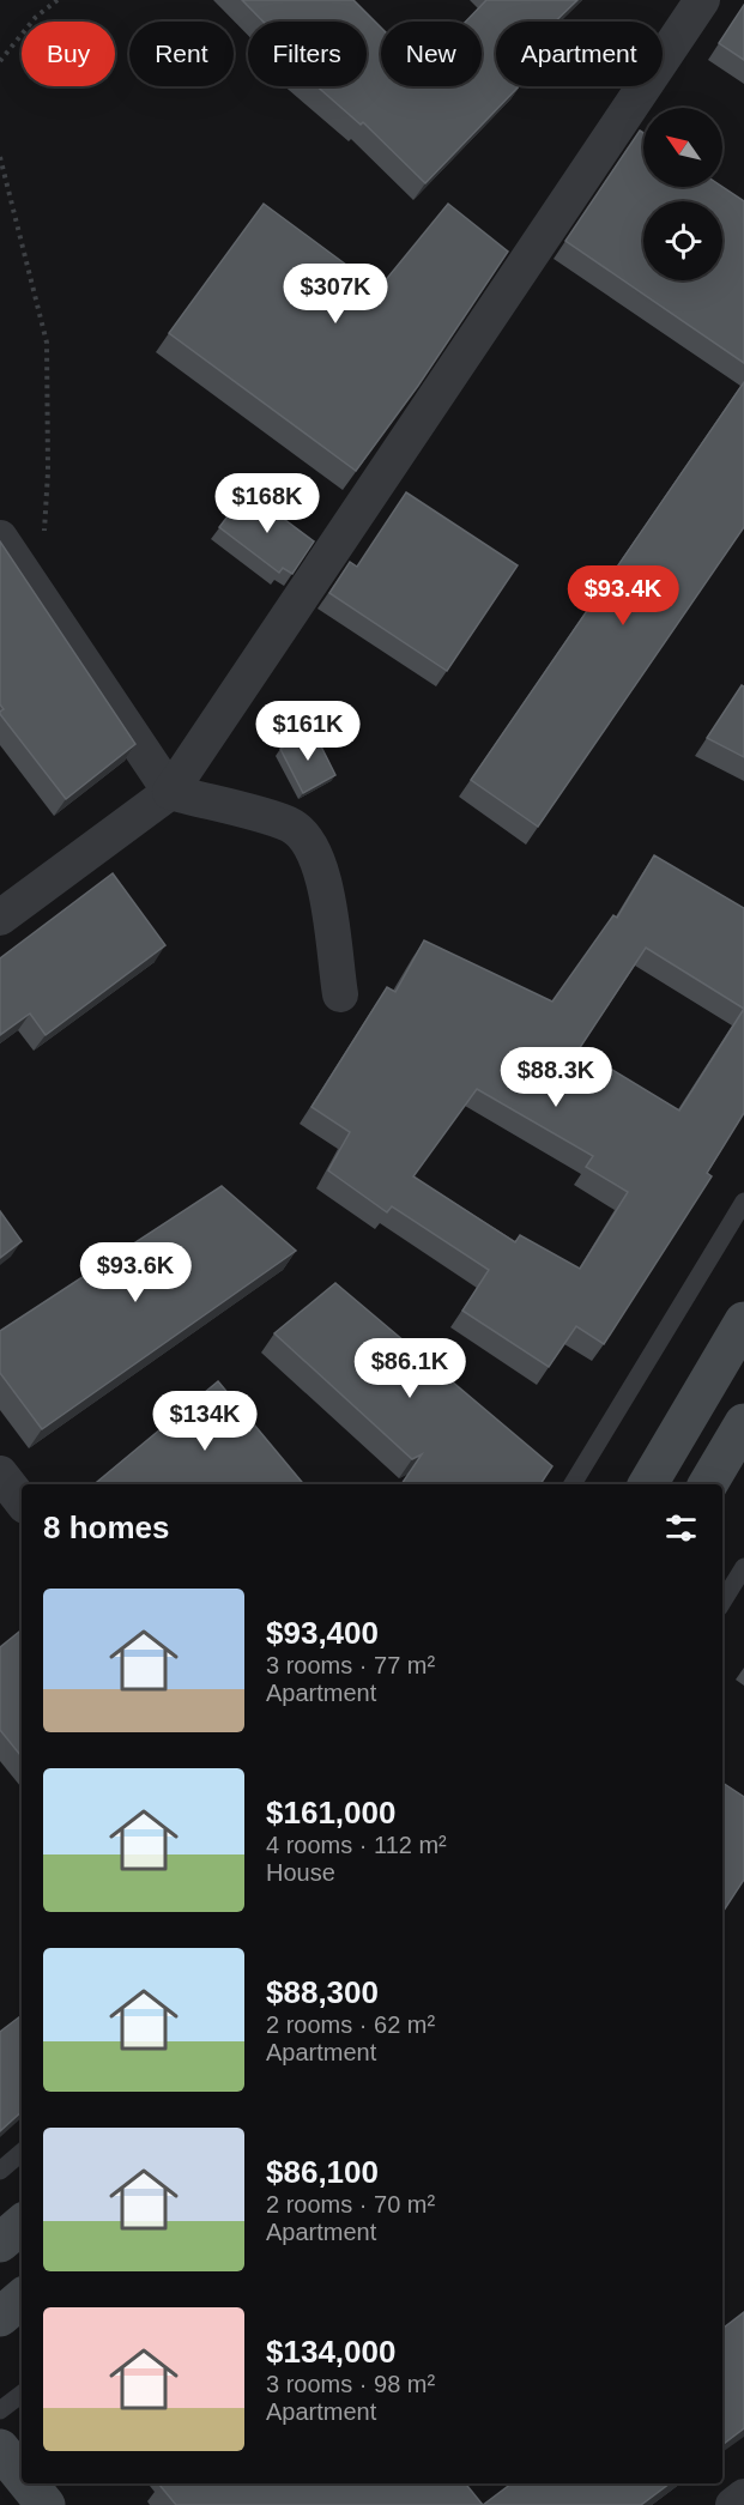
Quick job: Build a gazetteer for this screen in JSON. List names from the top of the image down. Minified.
{"north":"top left","page":{"chip":["Buy","Rent","Filters","New","Apartment"],"price":["$307K","$168K","$93.4K","$161K","$88.3K","$93.6K","$86.1K","$134K"],"heading":"8 homes","list":[{"name":"$93,400","note":"3 rooms · 77 m² · Apartment"},{"name":"$161,000","note":"4 rooms · 112 m² · House"},{"name":"$88,300","note":"2 rooms · 62 m² · Apartment"},{"name":"$86,100","note":"2 rooms · 70 m² · Apartment"},{"name":"$134,000","note":"3 rooms · 98 m² · Apartment"}]}}
